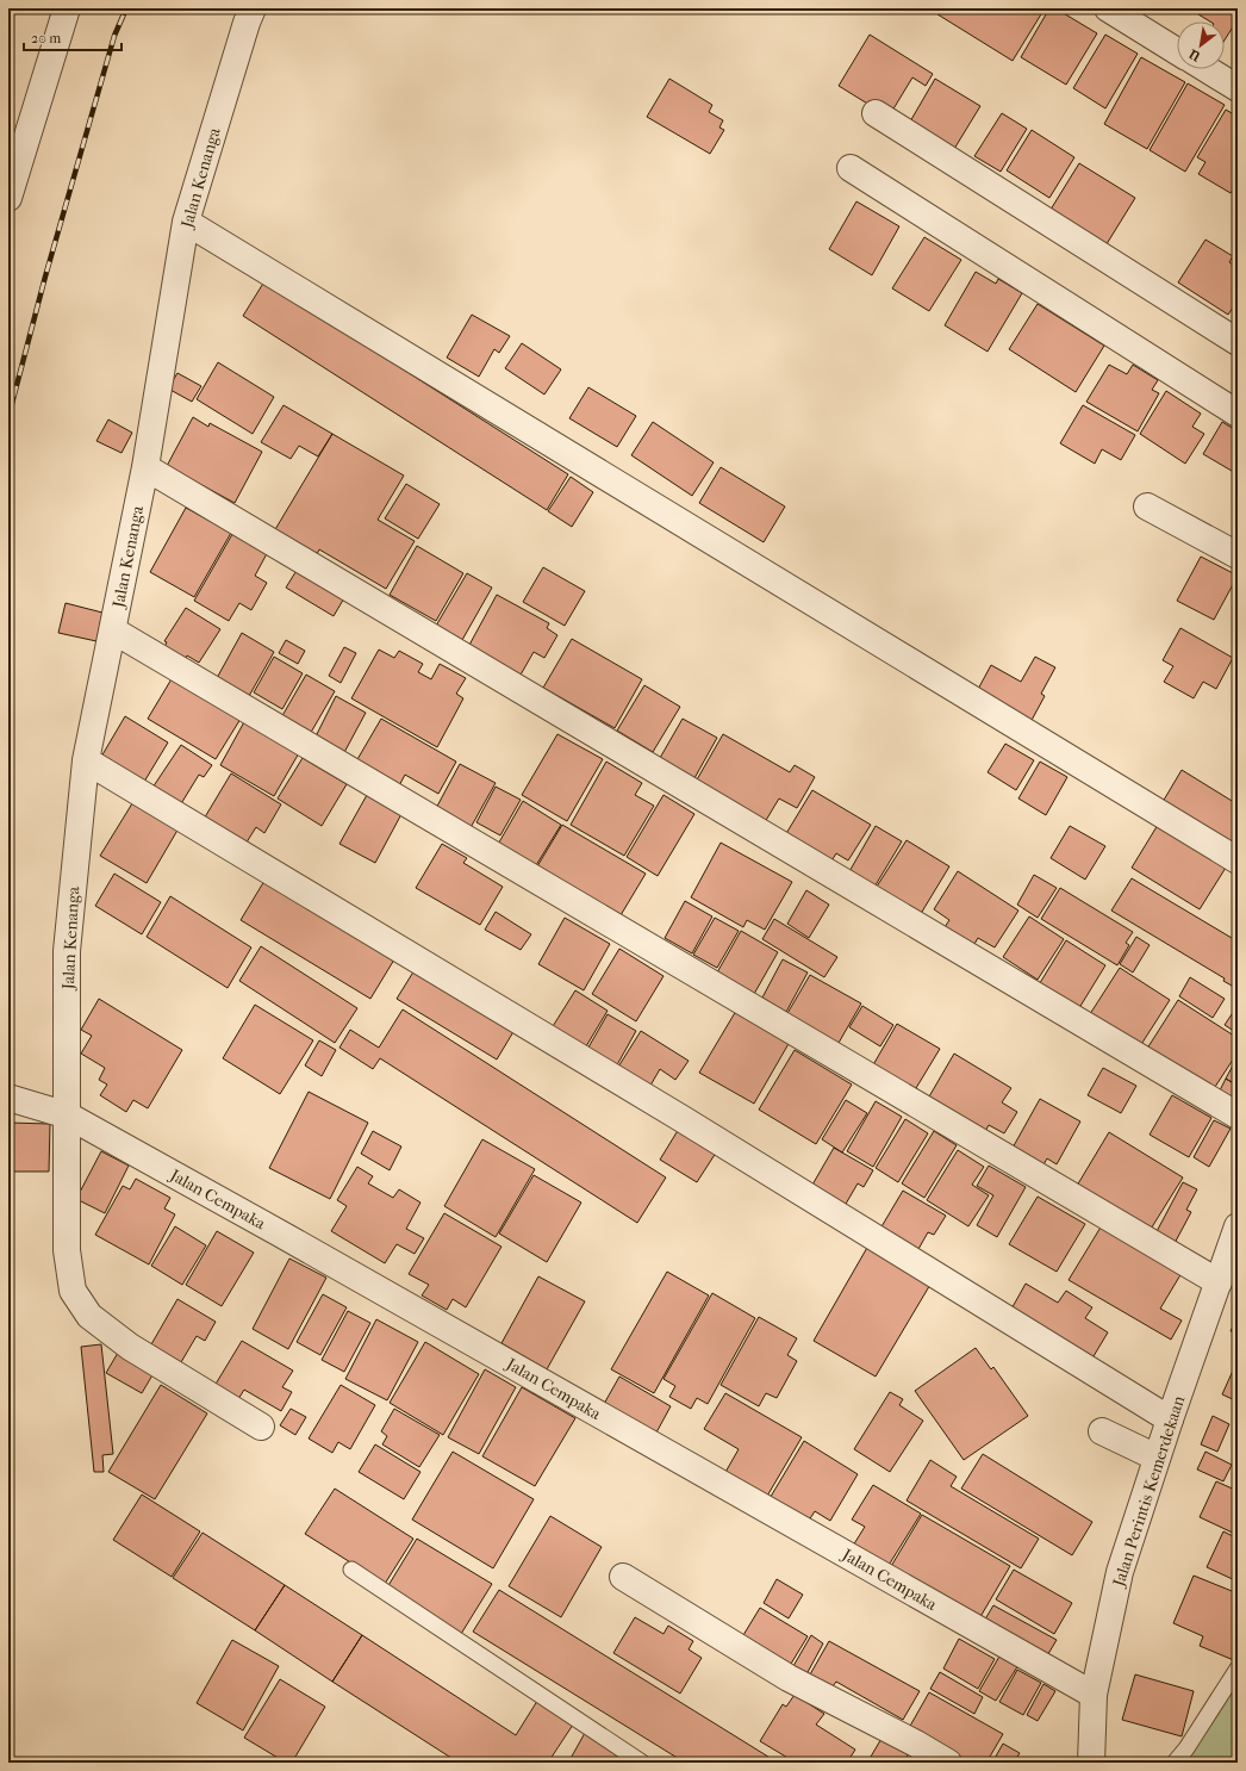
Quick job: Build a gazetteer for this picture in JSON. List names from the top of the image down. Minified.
{"streets":{"street":["Jalan Kenanga","Jalan Cempaka","Jalan Perintis Kemerdekaan"]},"crossings":[["Jalan Kenanga","Jalan Cempaka"],["Jalan Cempaka","Jalan Perintis Kemerdekaan"]],"scale_bar":"20 m","north":"bottom left"}
